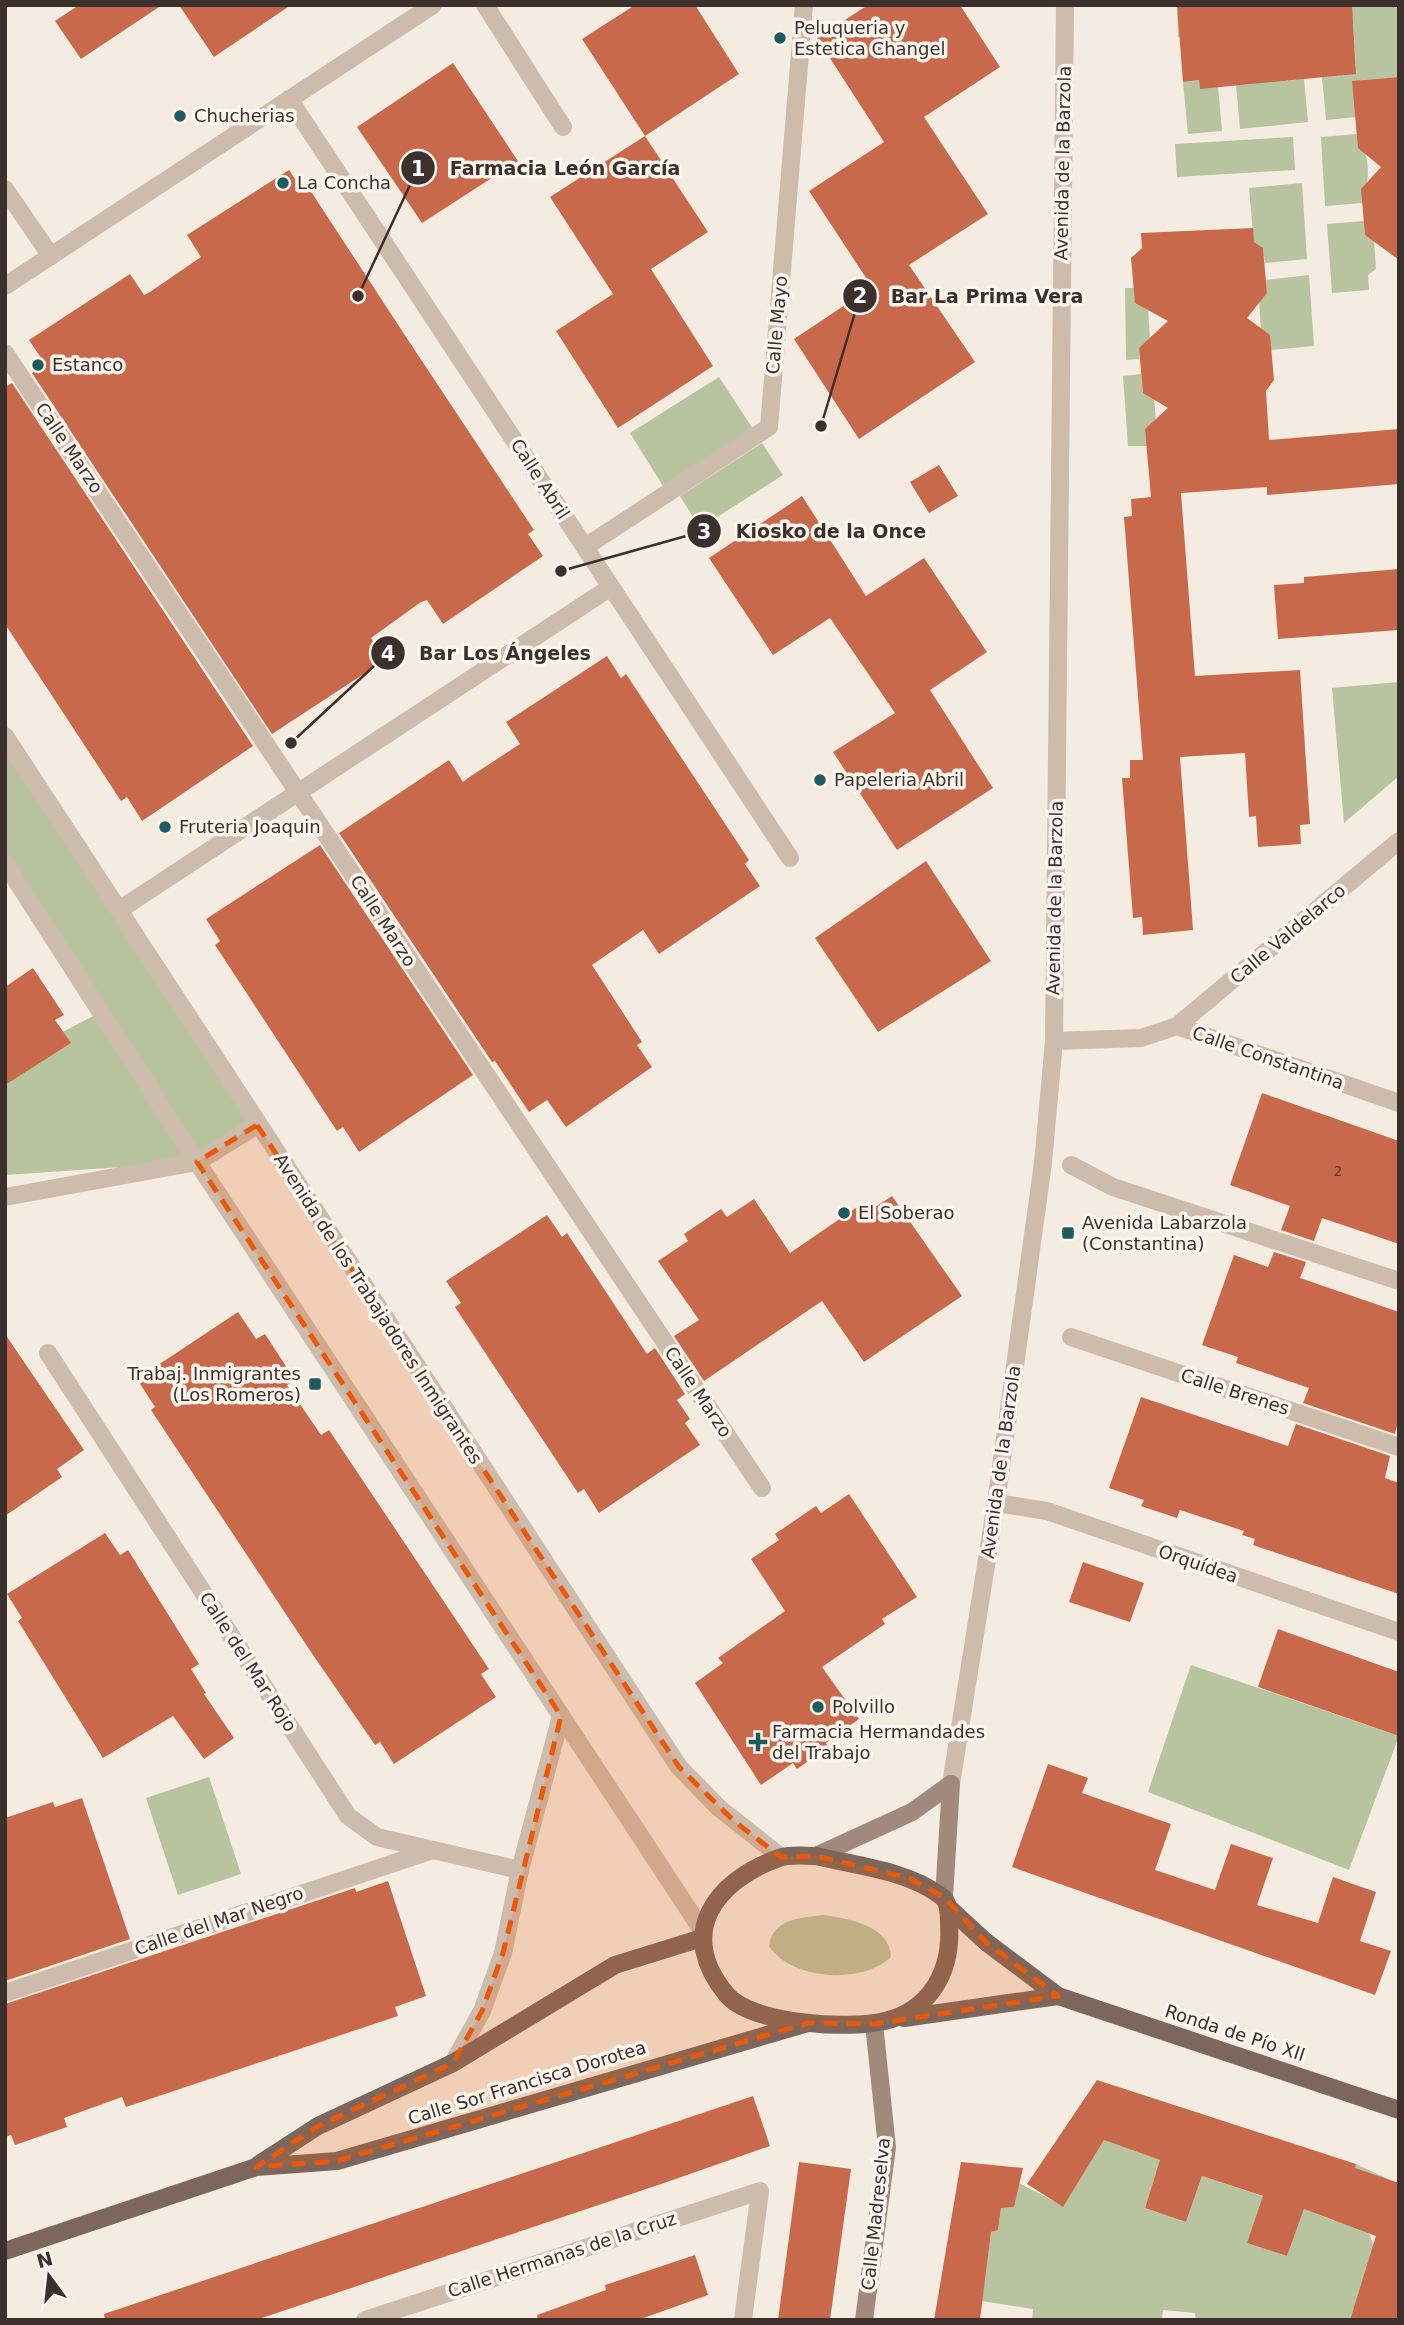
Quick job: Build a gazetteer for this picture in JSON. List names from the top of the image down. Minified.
{"streets":{"main road":["Ronda de Pío XII","Calle Sor Francisca Dorotea"],"street":["Avenida de la Barzola","Calle Mayo","Calle Marzo","Calle Abril","Calle Valdelarco","Calle Constantina","Avenida de los Trabajadores Inmigrantes","Calle Brenes","Orquídea","Calle del Mar Rojo","Calle del Mar Negro","Calle Madreselva","Calle Hermanas de la Cruz"]},"crossings":[["Avenida de la Barzola","Calle Constantina"],["Avenida de la Barzola","Avenida de los Trabajadores Inmigrantes"],["Avenida de la Barzola","Orquídea"],["Avenida de la Barzola","Ronda de Pío XII"],["Avenida de la Barzola","Calle Sor Francisca Dorotea"],["Avenida de la Barzola","Calle Madreselva"],["Calle Mayo","Calle Abril"],["Calle Valdelarco","Calle Constantina"],["Avenida de los Trabajadores Inmigrantes","Ronda de Pío XII"],["Avenida de los Trabajadores Inmigrantes","Calle Sor Francisca Dorotea"],["Avenida de los Trabajadores Inmigrantes","Calle Madreselva"],["Calle del Mar Rojo","Calle del Mar Negro"],["Ronda de Pío XII","Calle Sor Francisca Dorotea"],["Ronda de Pío XII","Calle Madreselva"],["Calle Sor Francisca Dorotea","Calle Madreselva"]],"places":{"other":["Peluqueria y Estetica Changel","Chucherias","La Concha","Farmacia León García","Estanco","Bar La Prima Vera","Kiosko de la Once","Bar Los Ángeles","Papeleria Abril","Fruteria Joaquin","El Soberao","Polvillo"],"transit":["Avenida Labarzola (Constantina)","Trabaj. Inmigrantes (Los Romeros)"],"health":["Farmacia Hermandades del Trabajo"]},"house_numbers":["2"],"north":"top"}
